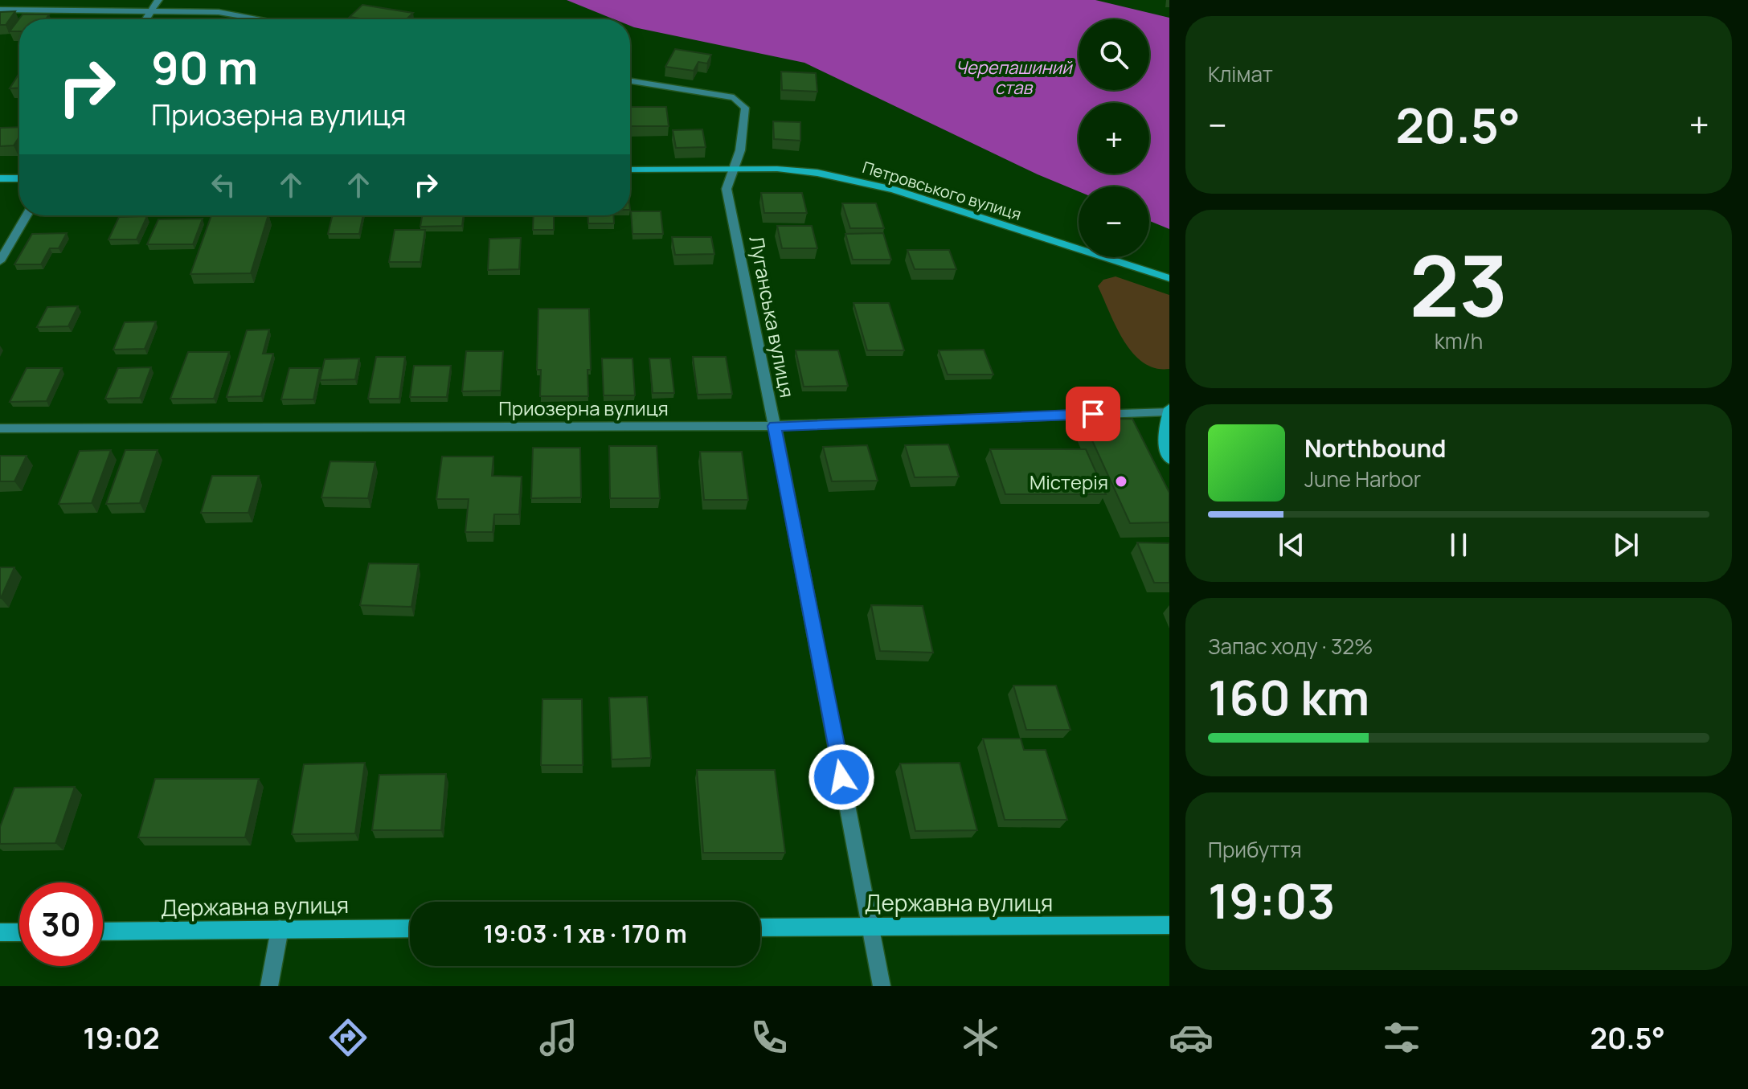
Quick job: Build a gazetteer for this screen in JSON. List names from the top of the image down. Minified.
{"streets":{"main road":["Петровського вулиця","Державна вулиця"],"street":["Луганська вулиця","Приозерна вулиця"]},"crossings":[["Петровського вулиця","Луганська вулиця"],["Луганська вулиця","Приозерна вулиця"],["Луганська вулиця","Державна вулиця"]],"water":["Черепашиний став"],"places":["Містерія"],"page":{"tile":["Клімат",["23","km/h"],["Запас ходу · 32%","160 km"],["Прибуття","19:03"]],"map_buttons":["+","−"],"turn":["90 m","Приозерна вулиця"],"heat":["−","20.5°","+"],"song":["Northbound","June Harbor"],"limit":"30","trip":"19:03 · 1 хв · 170 m","tabs":["19:02","20.5°"]}}
